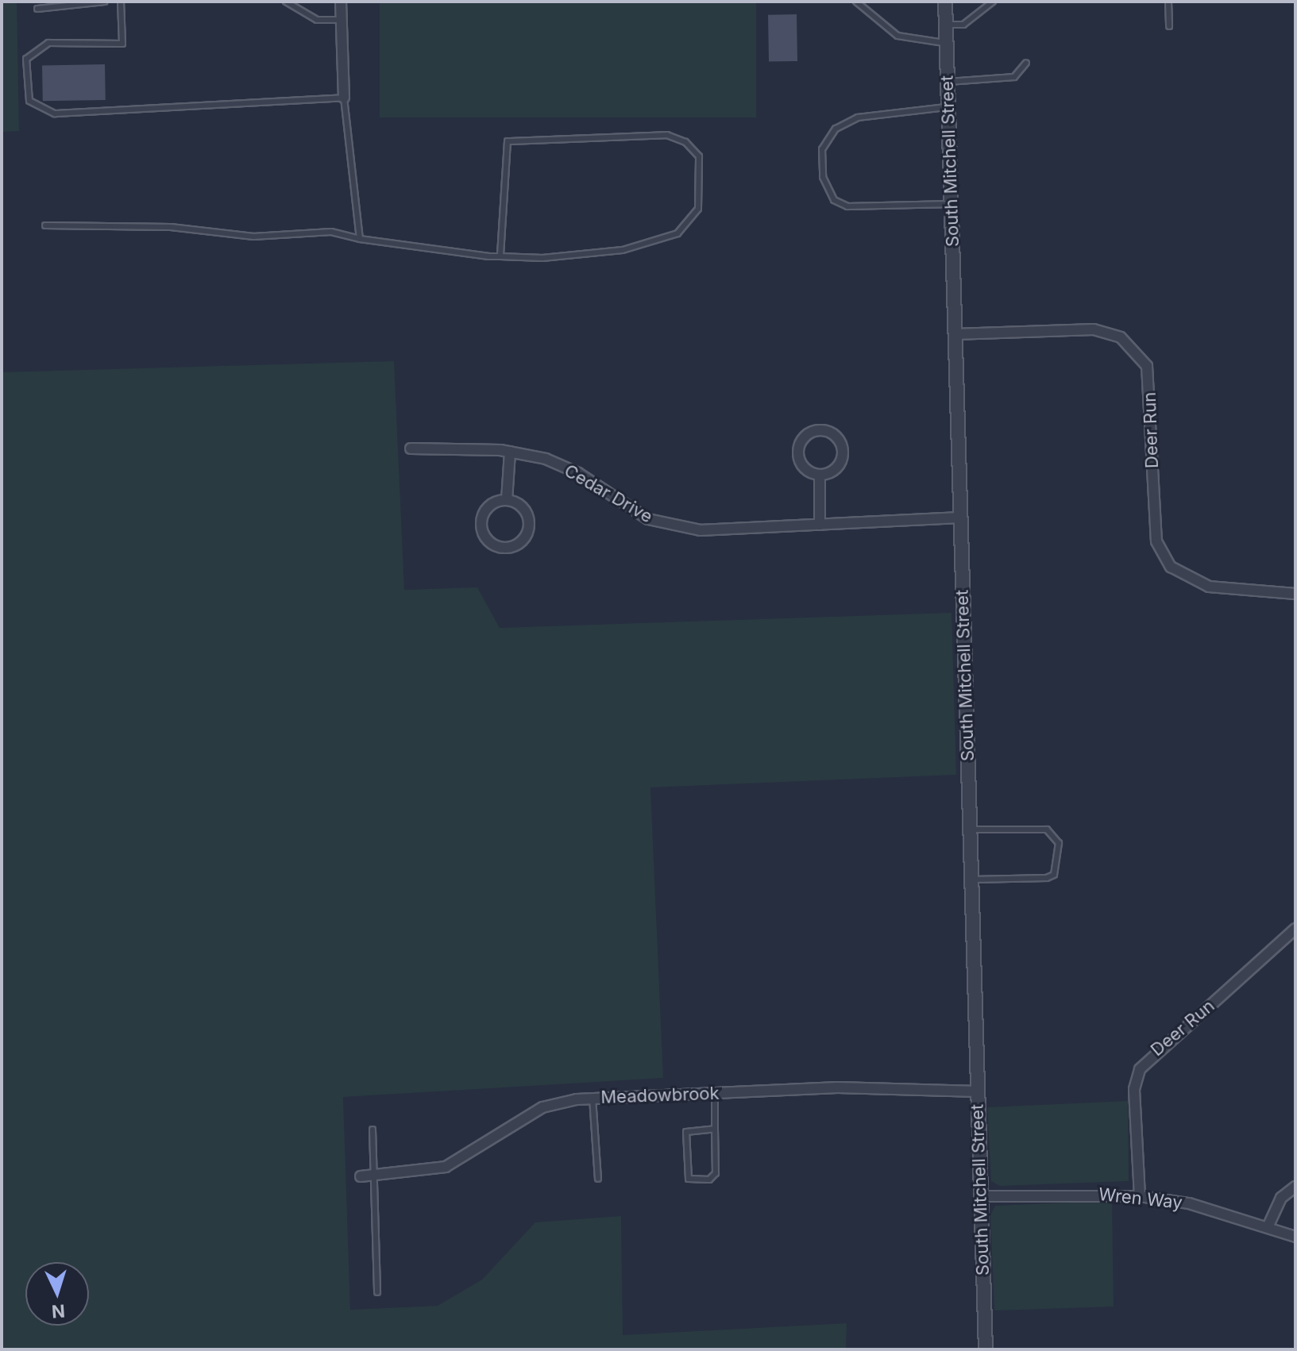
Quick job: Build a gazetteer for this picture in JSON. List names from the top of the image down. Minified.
{"streets":{"street":["South Mitchell Street","Deer Run","Cedar Drive","Meadowbrook","Wren Way"]},"crossings":[["South Mitchell Street","Deer Run"],["South Mitchell Street","Cedar Drive"],["South Mitchell Street","Meadowbrook"],["South Mitchell Street","Wren Way"],["Deer Run","Wren Way"]],"north":"bottom"}
